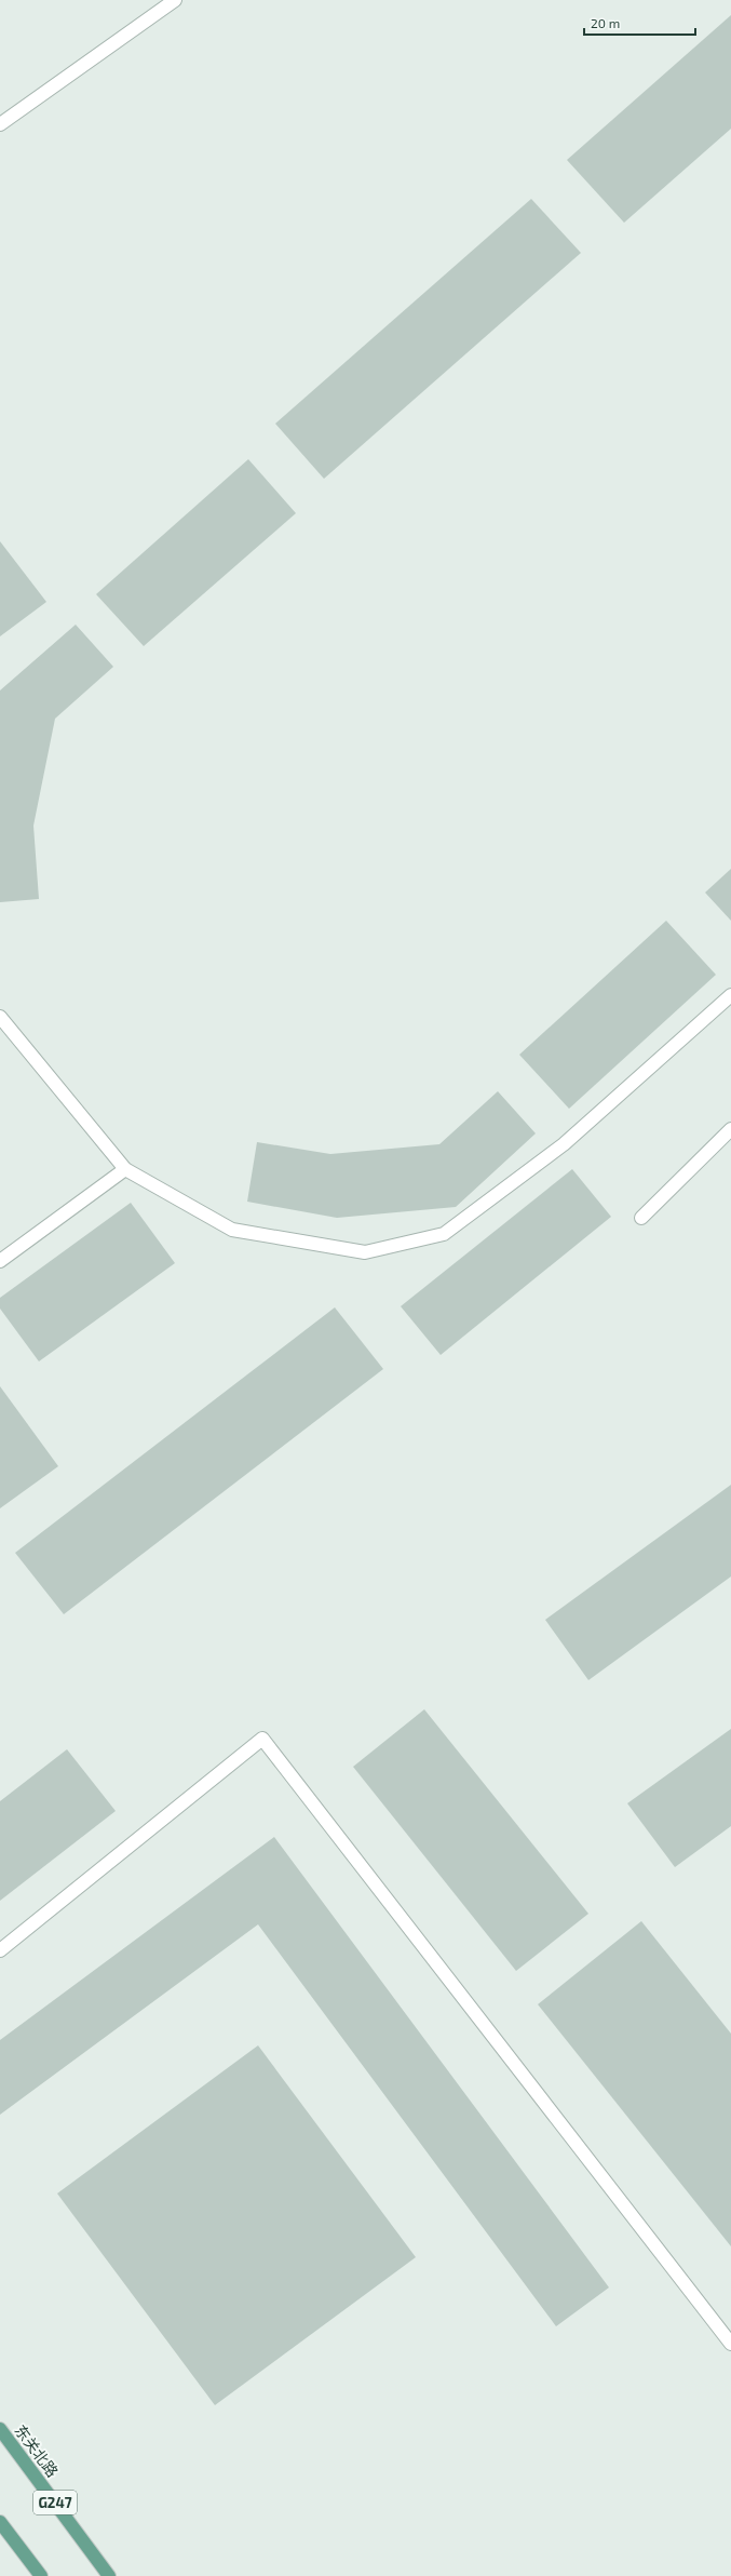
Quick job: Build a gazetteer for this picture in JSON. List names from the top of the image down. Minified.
{"streets":{"main road":["东关北路","G247"]},"scale_bar":"20 m"}
